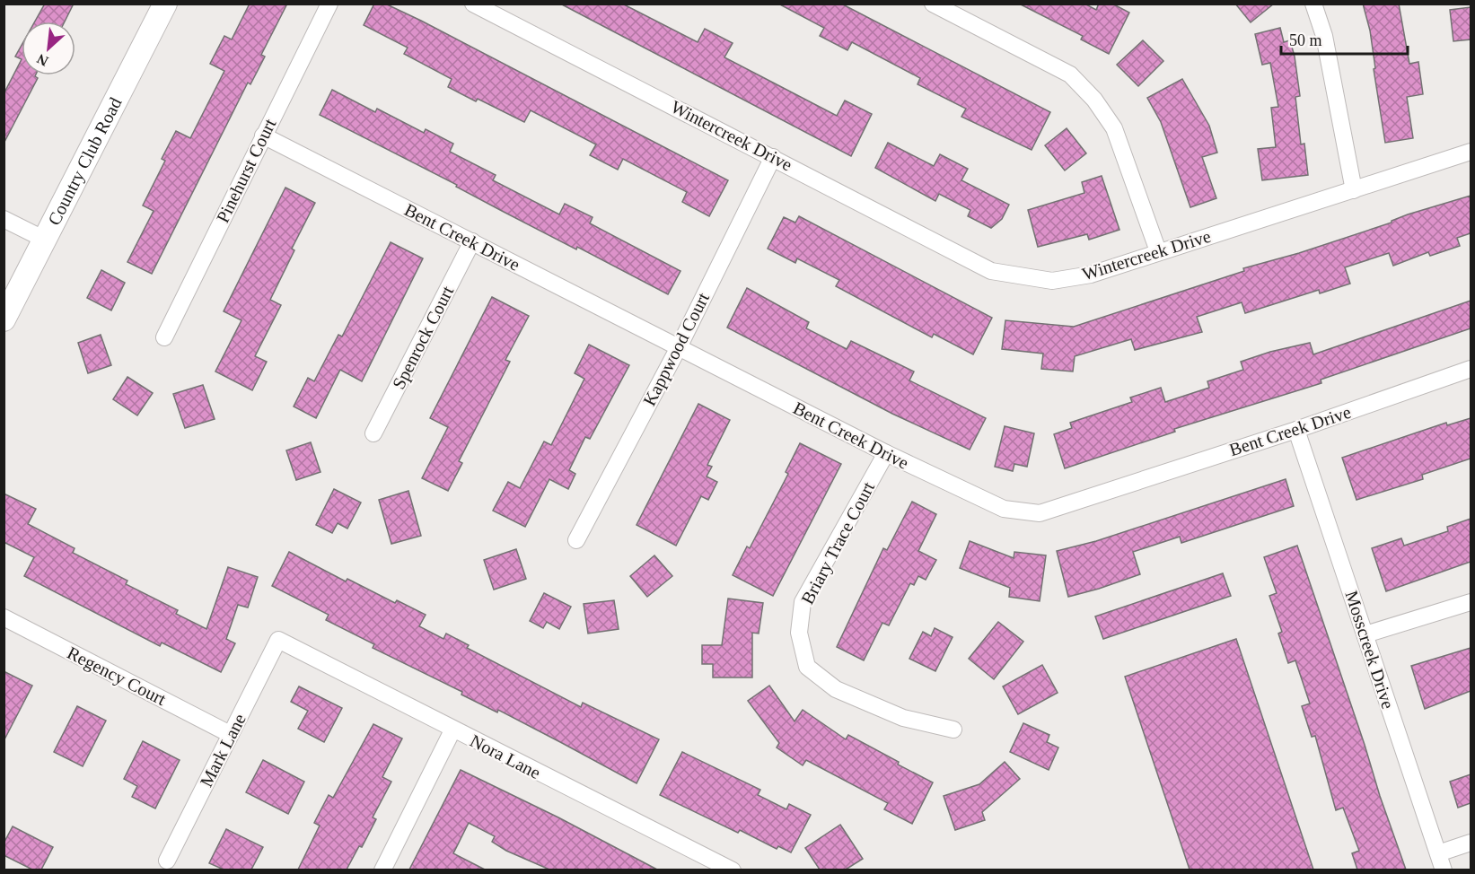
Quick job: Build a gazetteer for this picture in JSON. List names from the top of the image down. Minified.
{"streets":{"main road":["Country Club Road"],"street":["Wintercreek Drive","Pinehurst Court","Bent Creek Drive","Spenrock Court","Kappwood Court","Briary Trace Court","Mosscreek Drive","Regency Court","Mark Lane","Nora Lane"]},"crossings":[["Wintercreek Drive","Kappwood Court"],["Pinehurst Court","Bent Creek Drive"],["Bent Creek Drive","Spenrock Court"],["Bent Creek Drive","Kappwood Court"],["Bent Creek Drive","Briary Trace Court"],["Bent Creek Drive","Mosscreek Drive"],["Regency Court","Mark Lane"],["Mark Lane","Nora Lane"]],"scale_bar":"50 m","north":"bottom left"}
